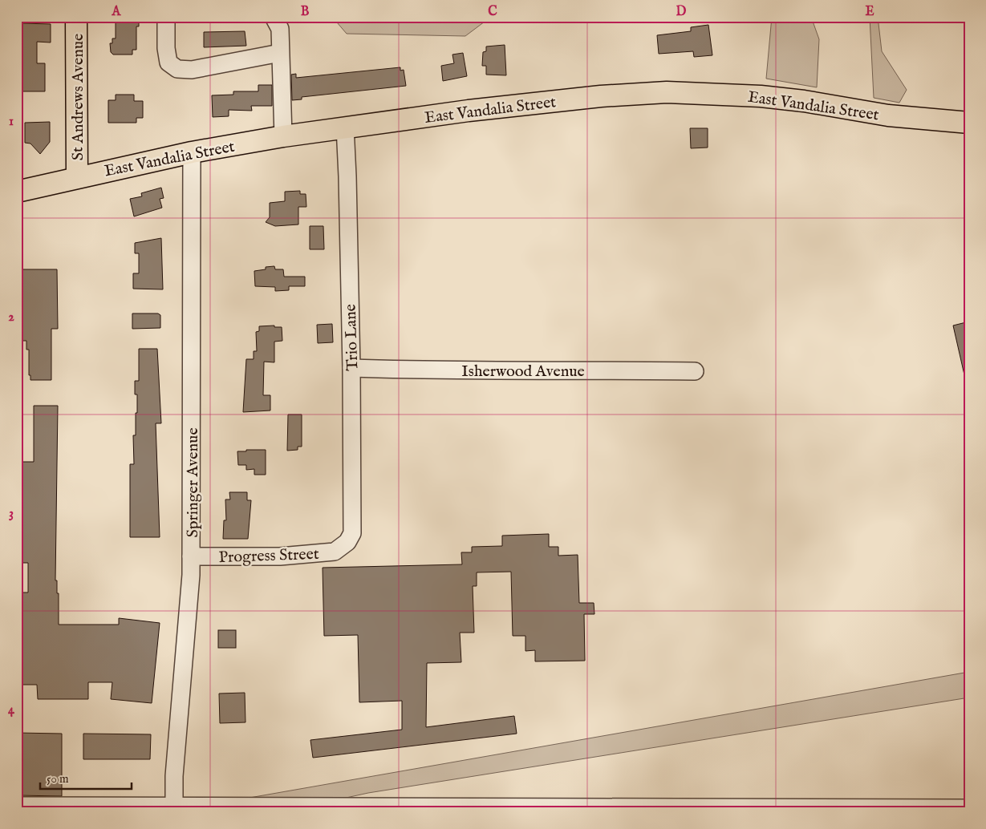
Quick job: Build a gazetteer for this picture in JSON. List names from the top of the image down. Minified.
{"streets":{"main road":["St Andrews Avenue","East Vandalia Street"],"street":["Trio Lane","Isherwood Avenue","Springer Avenue","Progress Street"]},"crossings":[["St Andrews Avenue","East Vandalia Street"],["East Vandalia Street","Trio Lane"],["East Vandalia Street","Springer Avenue"],["Trio Lane","Isherwood Avenue"],["Trio Lane","Progress Street"],["Springer Avenue","Progress Street"]],"scale_bar":"50 m","grid":{"columns":["A","B","C","D","E"],"rows":["1","2","3","4"]}}
